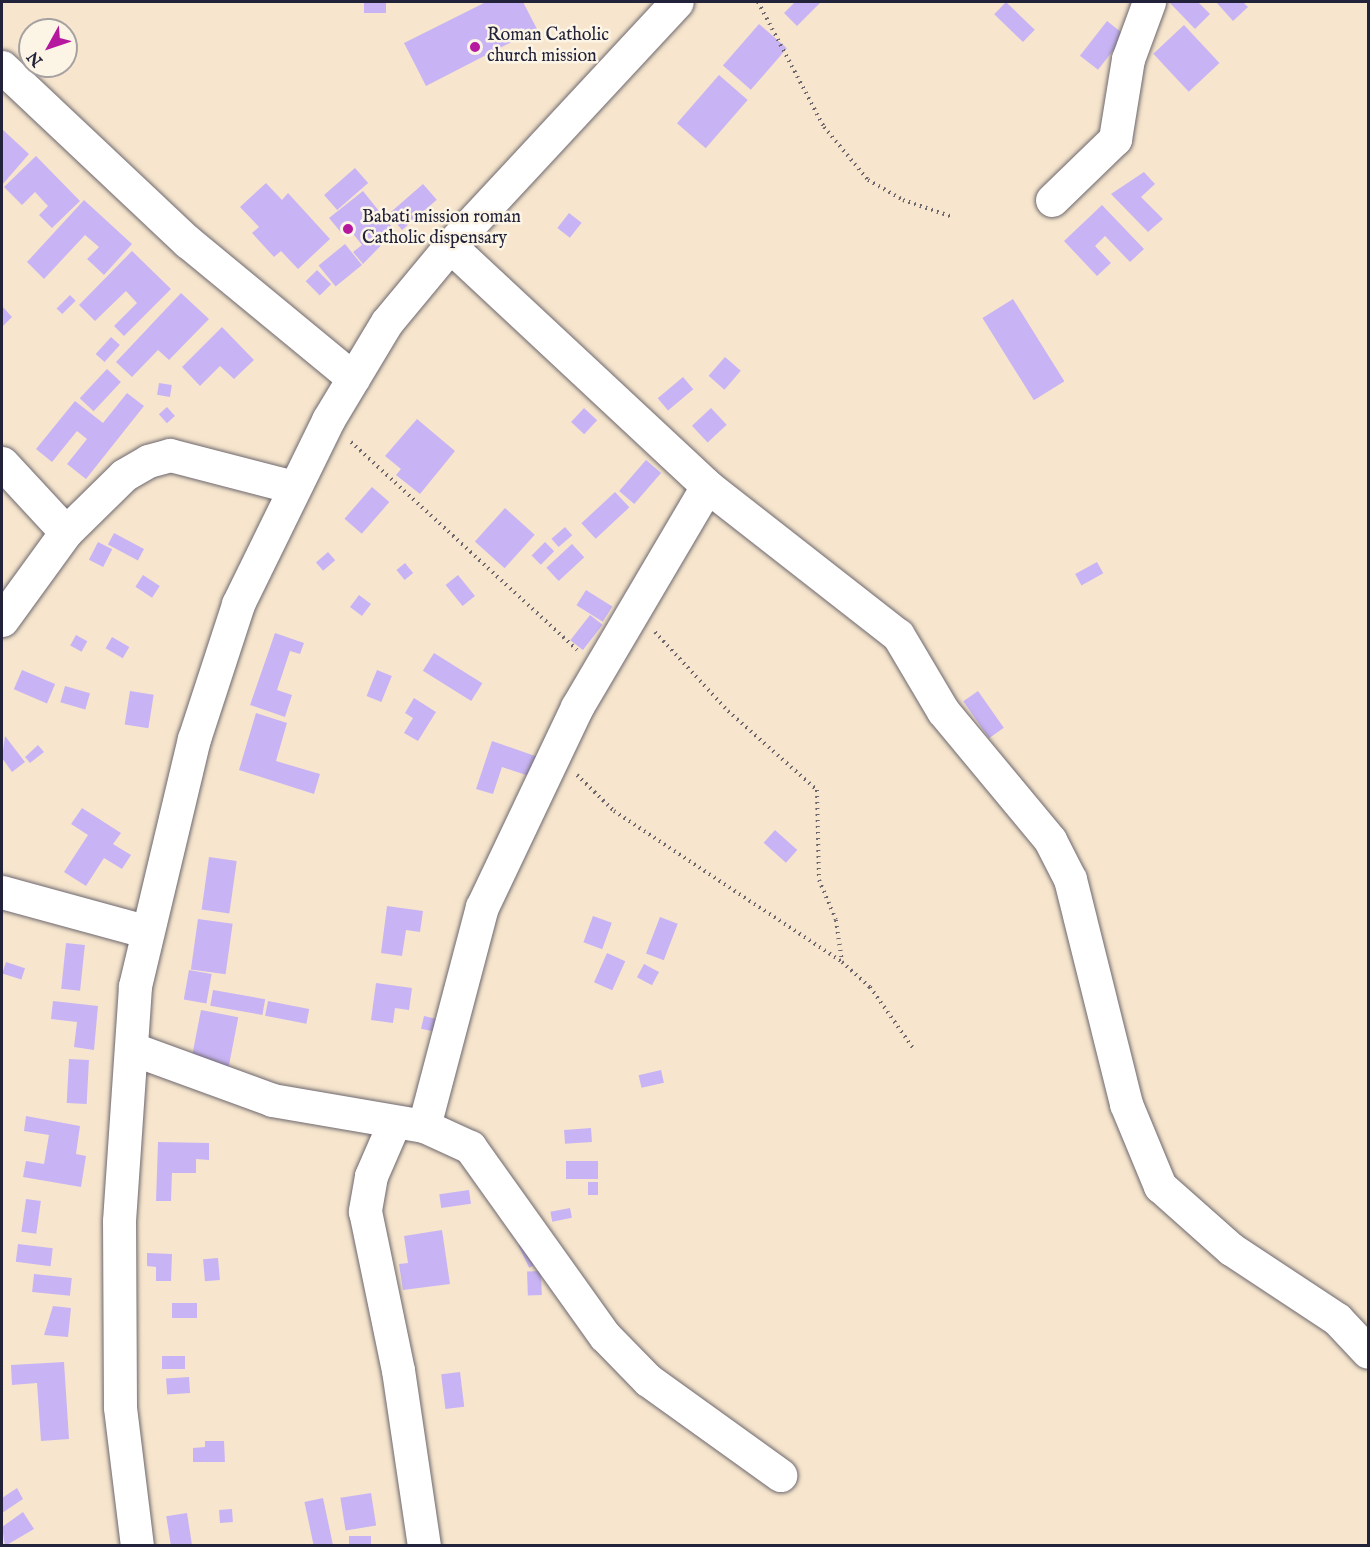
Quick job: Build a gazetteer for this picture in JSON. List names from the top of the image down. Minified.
{"places":["Roman Catholic church mission","Babati mission roman Catholic dispensary"],"north":"bottom left"}
